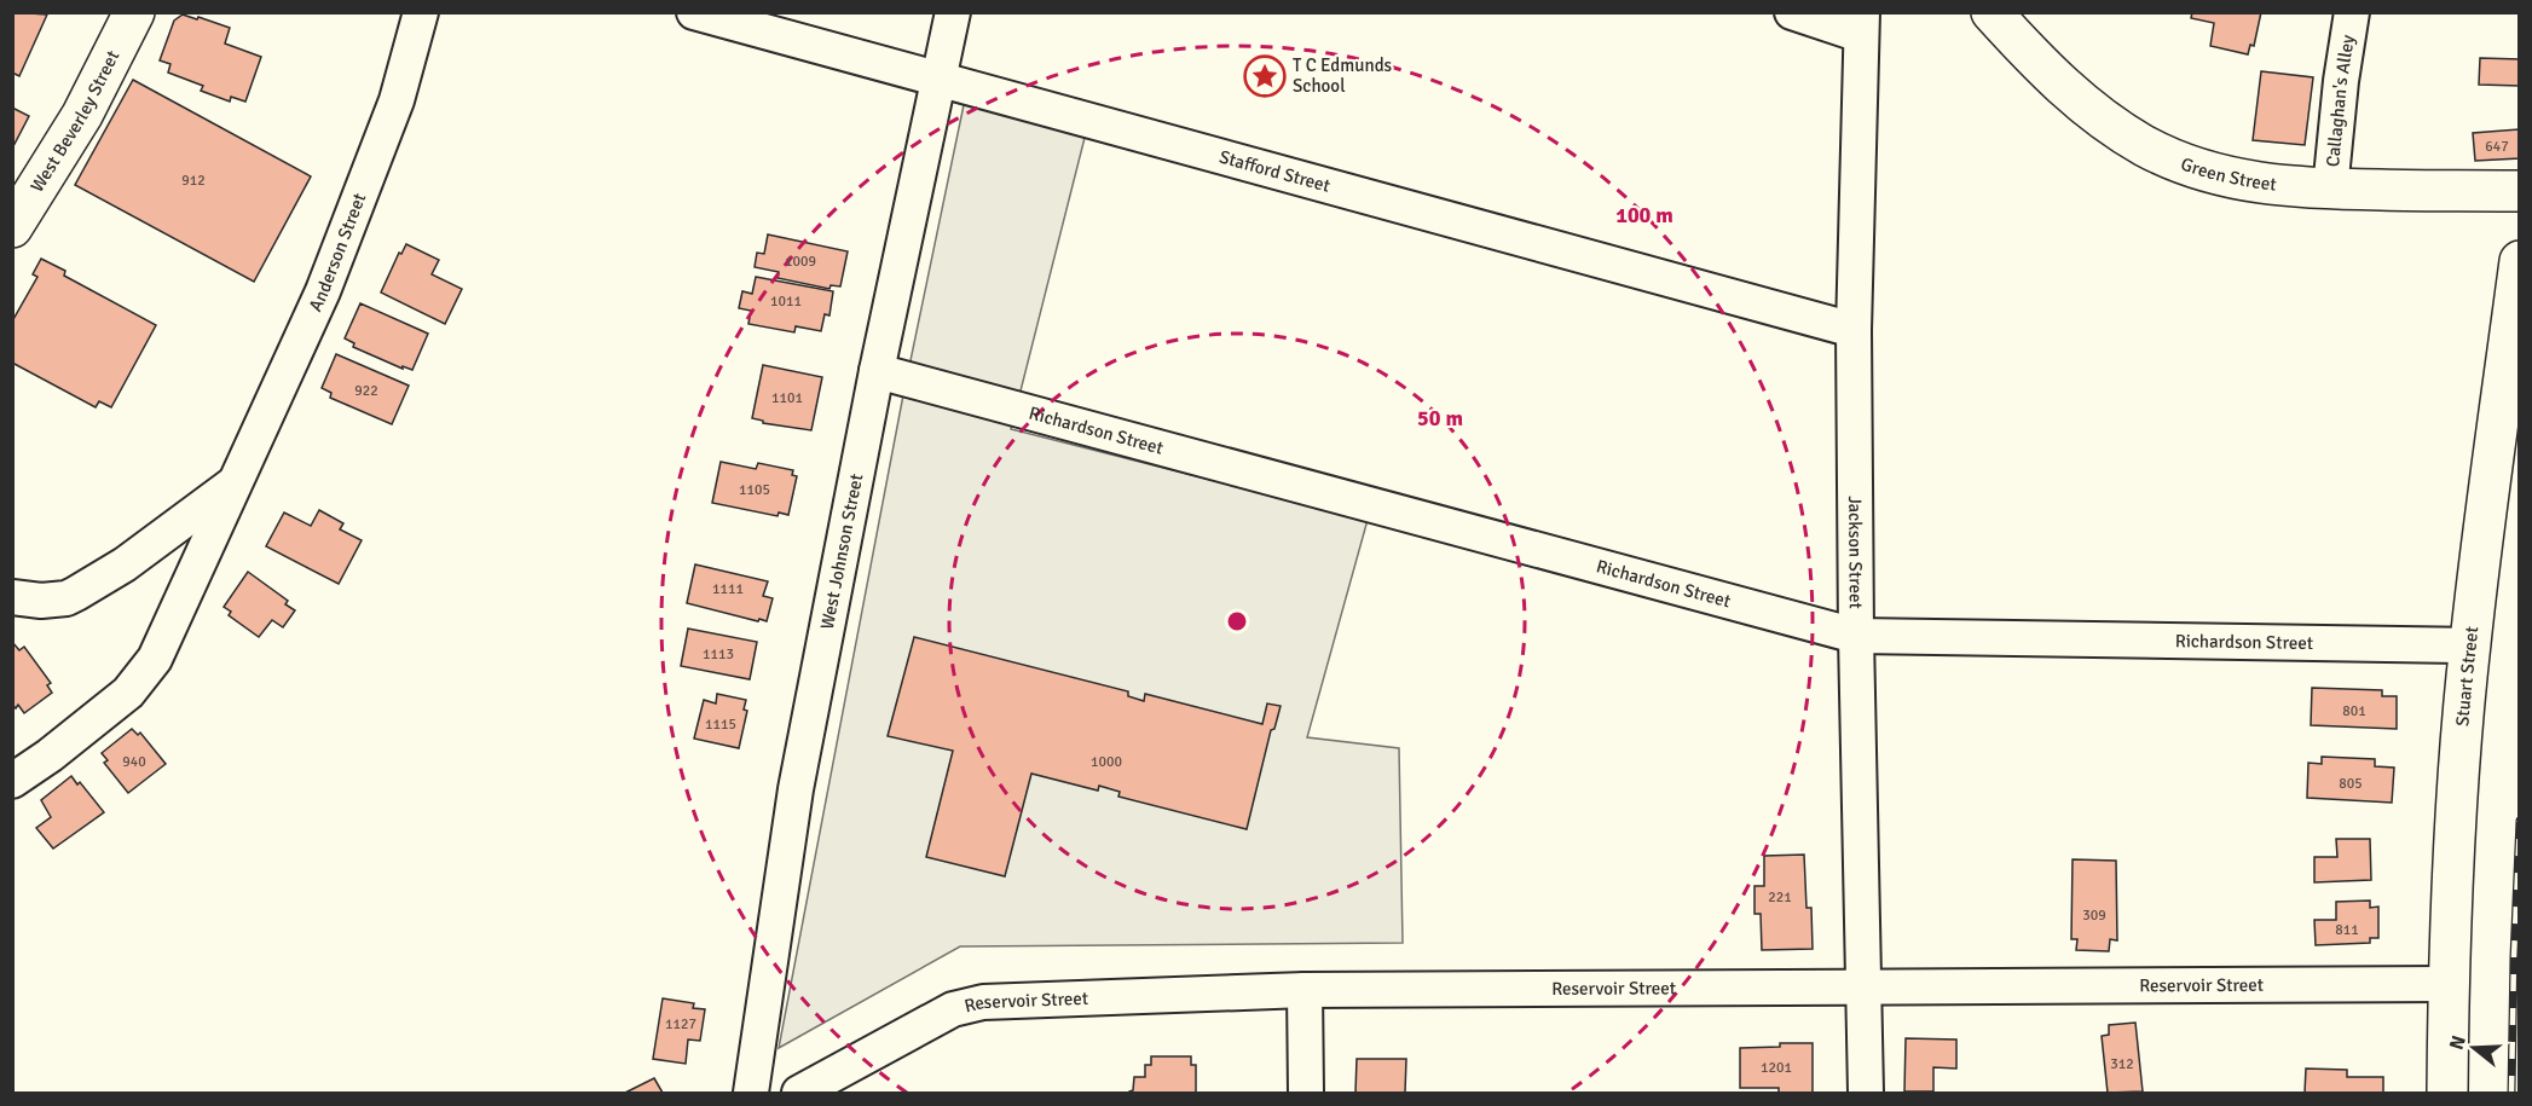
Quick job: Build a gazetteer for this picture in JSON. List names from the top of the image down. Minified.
{"streets":{"street":["Callaghan's Alley","West Beverley Street","Stafford Street","Green Street","Anderson Street","Richardson Street","West Johnson Street","Jackson Street","Stuart Street","Reservoir Street"]},"crossings":[["Callaghan's Alley","Green Street"],["Stafford Street","West Johnson Street"],["Stafford Street","Jackson Street"],["Richardson Street","West Johnson Street"],["Richardson Street","Jackson Street"],["Richardson Street","Stuart Street"],["Jackson Street","Reservoir Street"],["Stuart Street","Reservoir Street"]],"places":{"place":["T C Edmunds School"]},"house_numbers":["647","912","1009","1011","922","1101","1105","1111","1113","801","1115","940","1000","805","221","309","811","1127","312","1201"],"north":"left","rings":["100 m","50 m"]}
